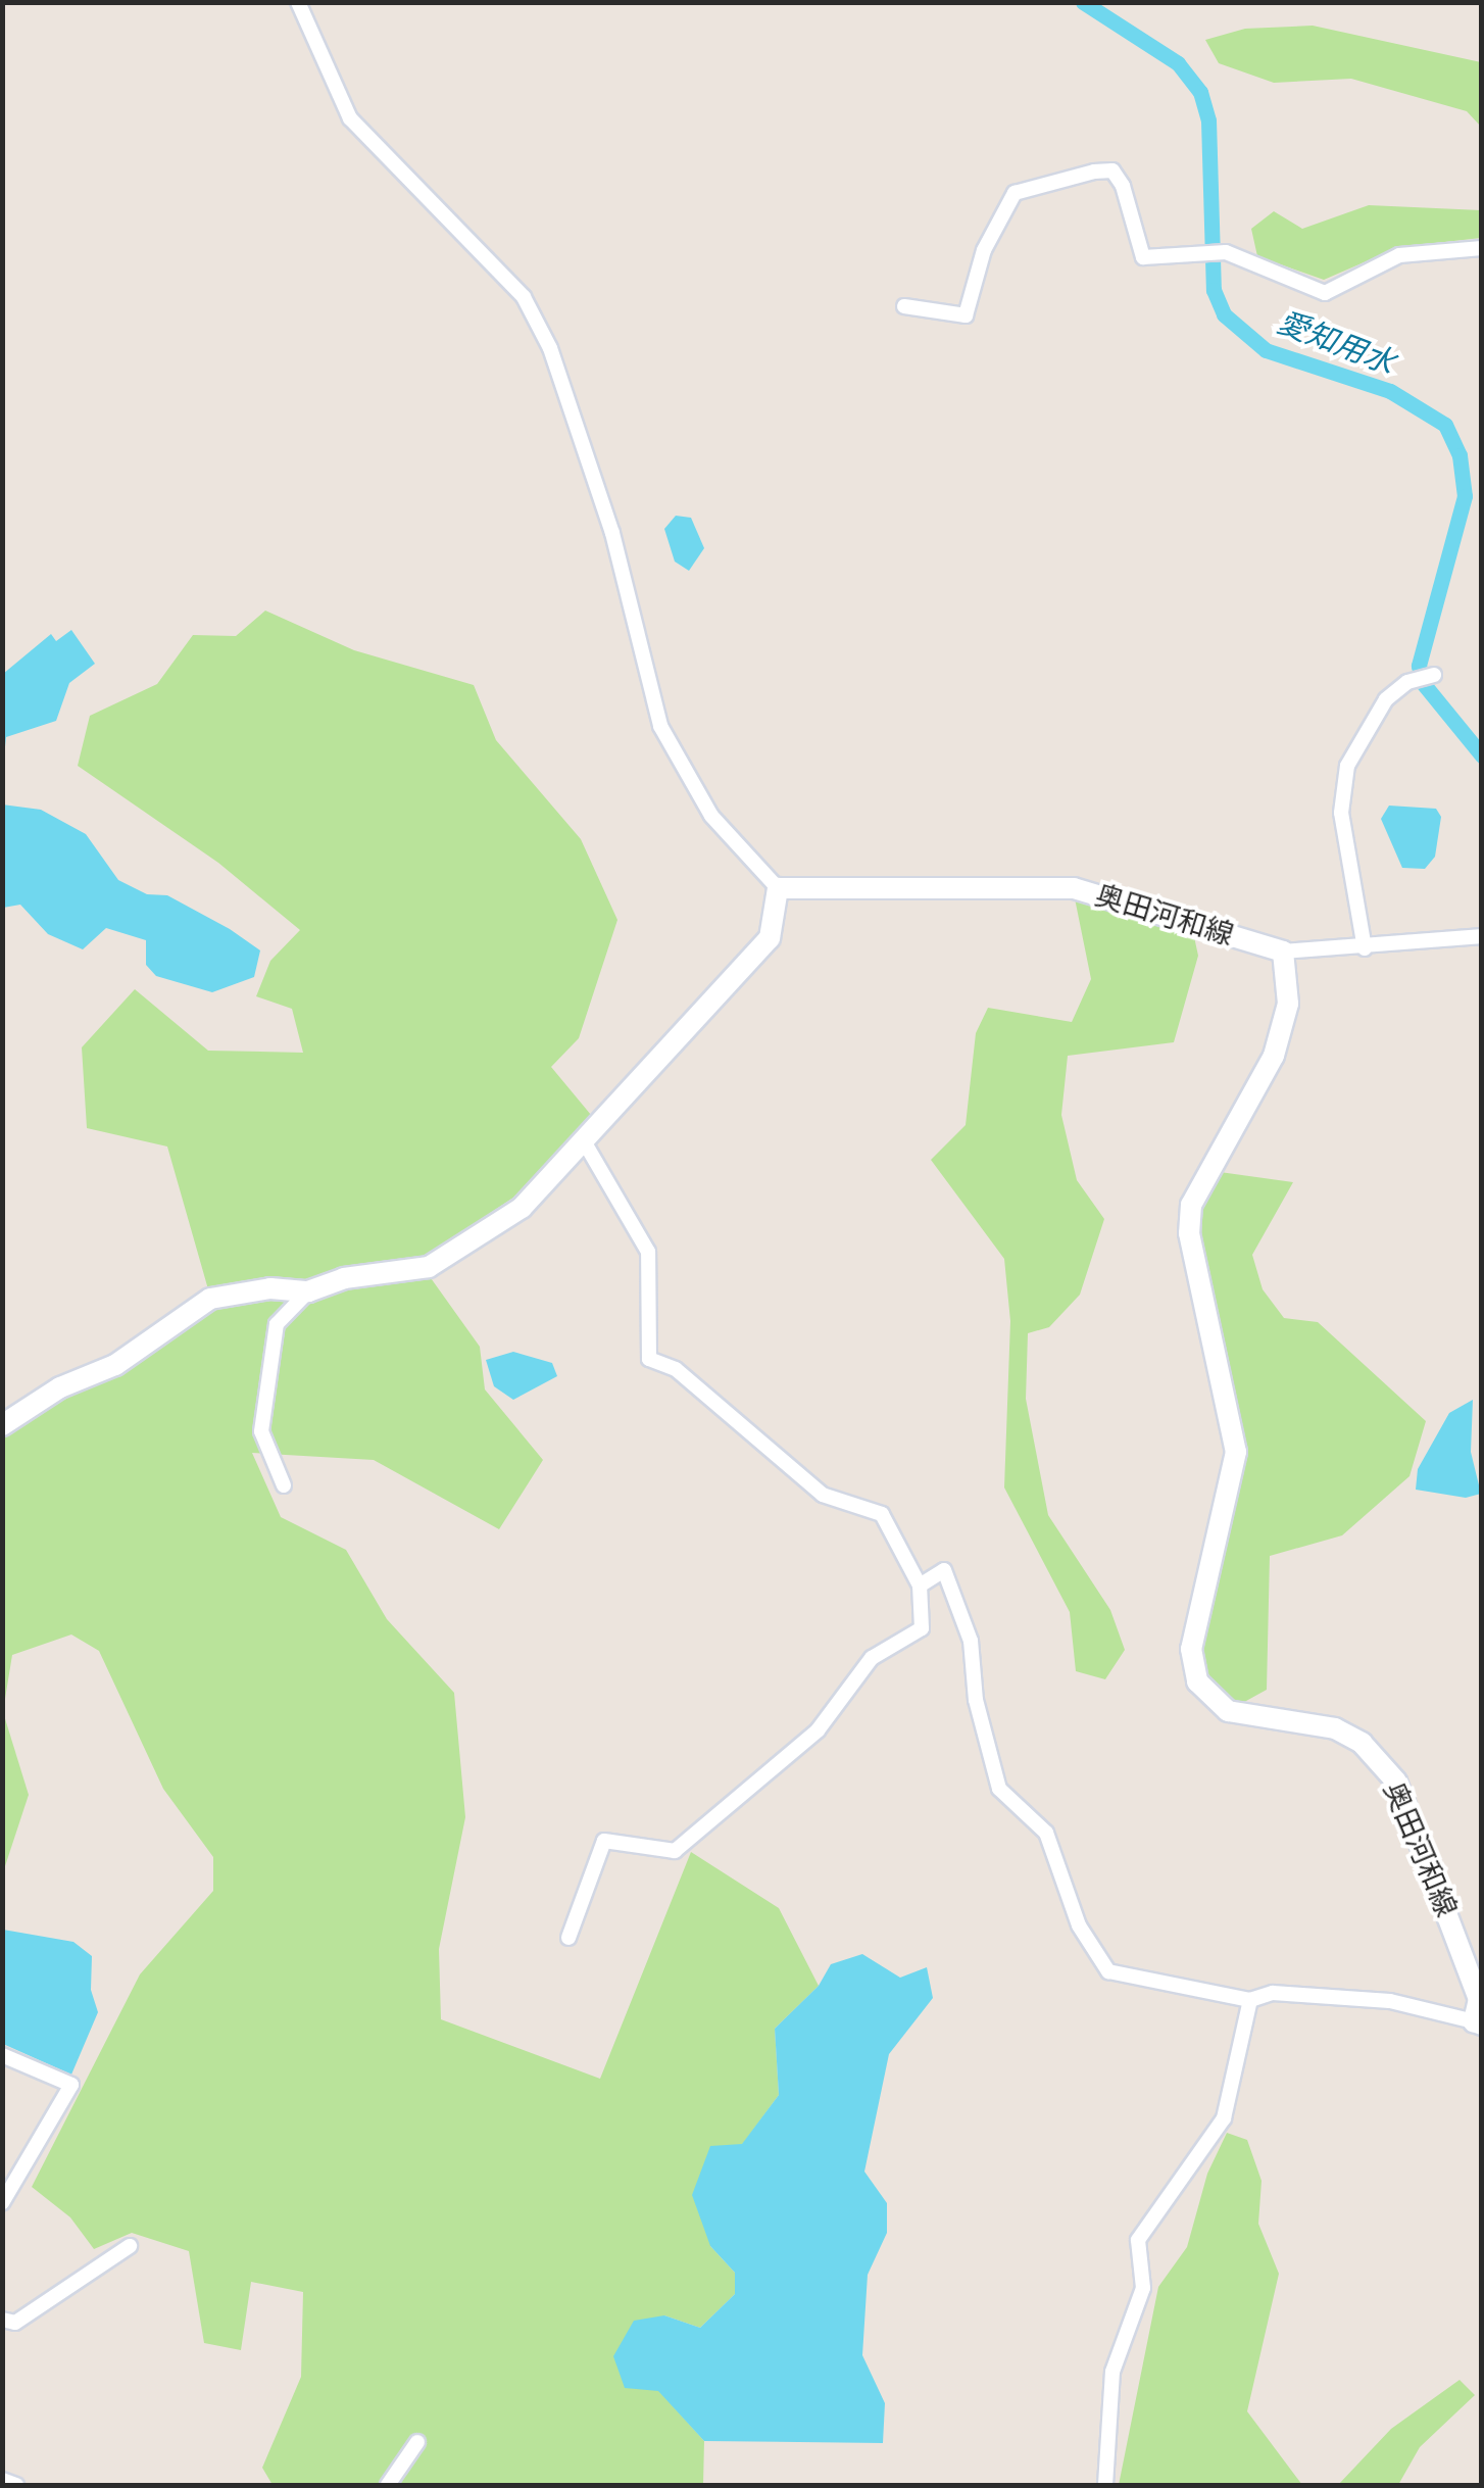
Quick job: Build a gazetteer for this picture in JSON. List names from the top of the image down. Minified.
{"streets":{"main road":["奥田河和線"]},"water":["愛知用水"]}
